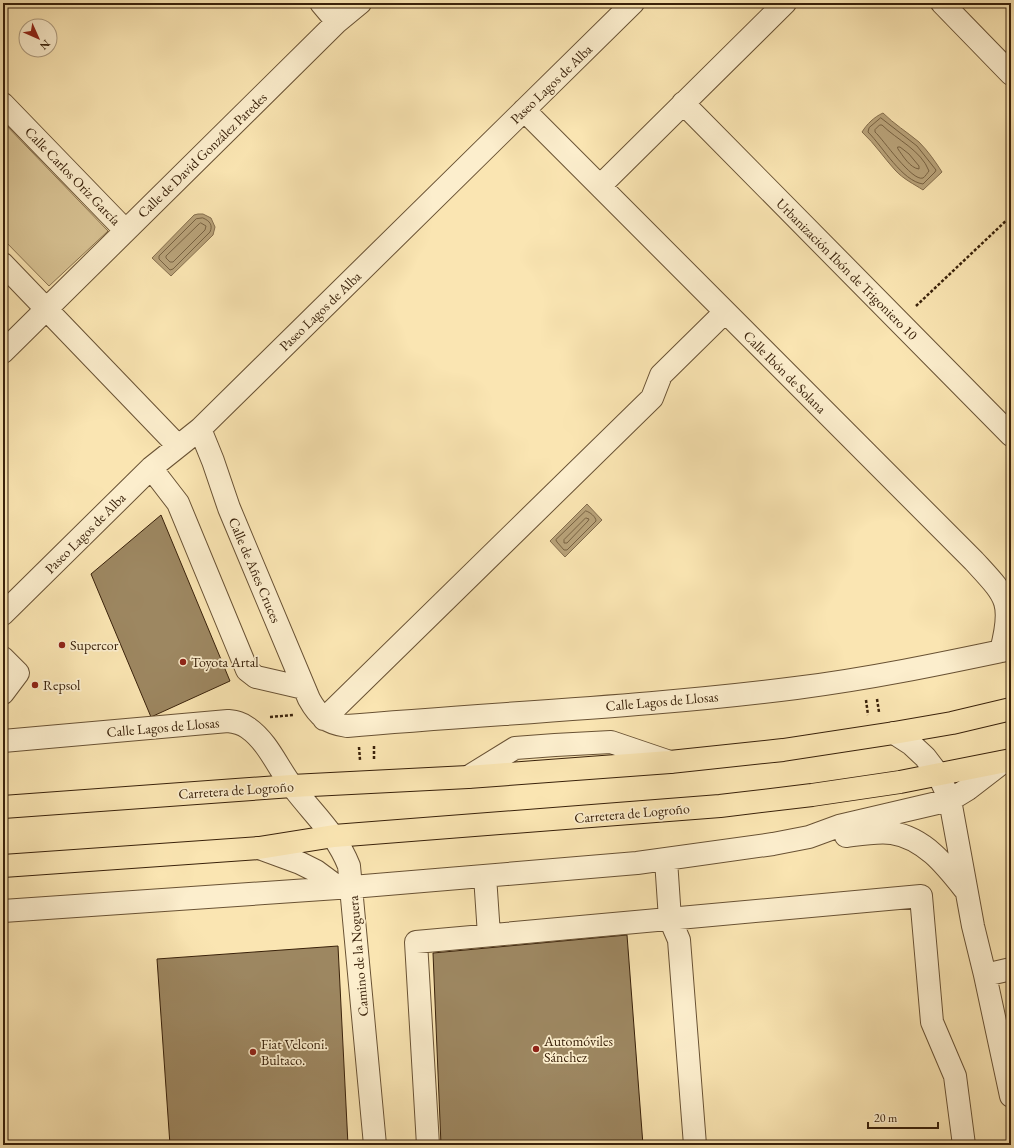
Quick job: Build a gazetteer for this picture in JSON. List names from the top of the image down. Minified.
{"streets":{"highway":["Carretera de Logroño"],"street":["Paseo Lagos de Alba","Calle de David González Paredes","Calle Carlos Oriz García","Urbanización Ibón de Trigoniero 10","Calle Ibón de Solana","Calle de Añes Cruces","Calle Lagos de Llosas","Camino de la Noguera"]},"crossings":[["Paseo Lagos de Alba","Calle Ibón de Solana"],["Paseo Lagos de Alba","Calle de Añes Cruces"],["Calle de David González Paredes","Calle Carlos Oriz García"],["Calle Ibón de Solana","Calle Lagos de Llosas"],["Calle de Añes Cruces","Calle Lagos de Llosas"],["Calle Lagos de Llosas","Carretera de Logroño"],["Calle Lagos de Llosas","Camino de la Noguera"],["Carretera de Logroño","Camino de la Noguera"]],"places":["Supercor","Toyota Artal","Repsol","Automóviles Sánchez","Fiat Velconi. Bultaco."],"scale_bar":"20 m","north":"bottom right"}
